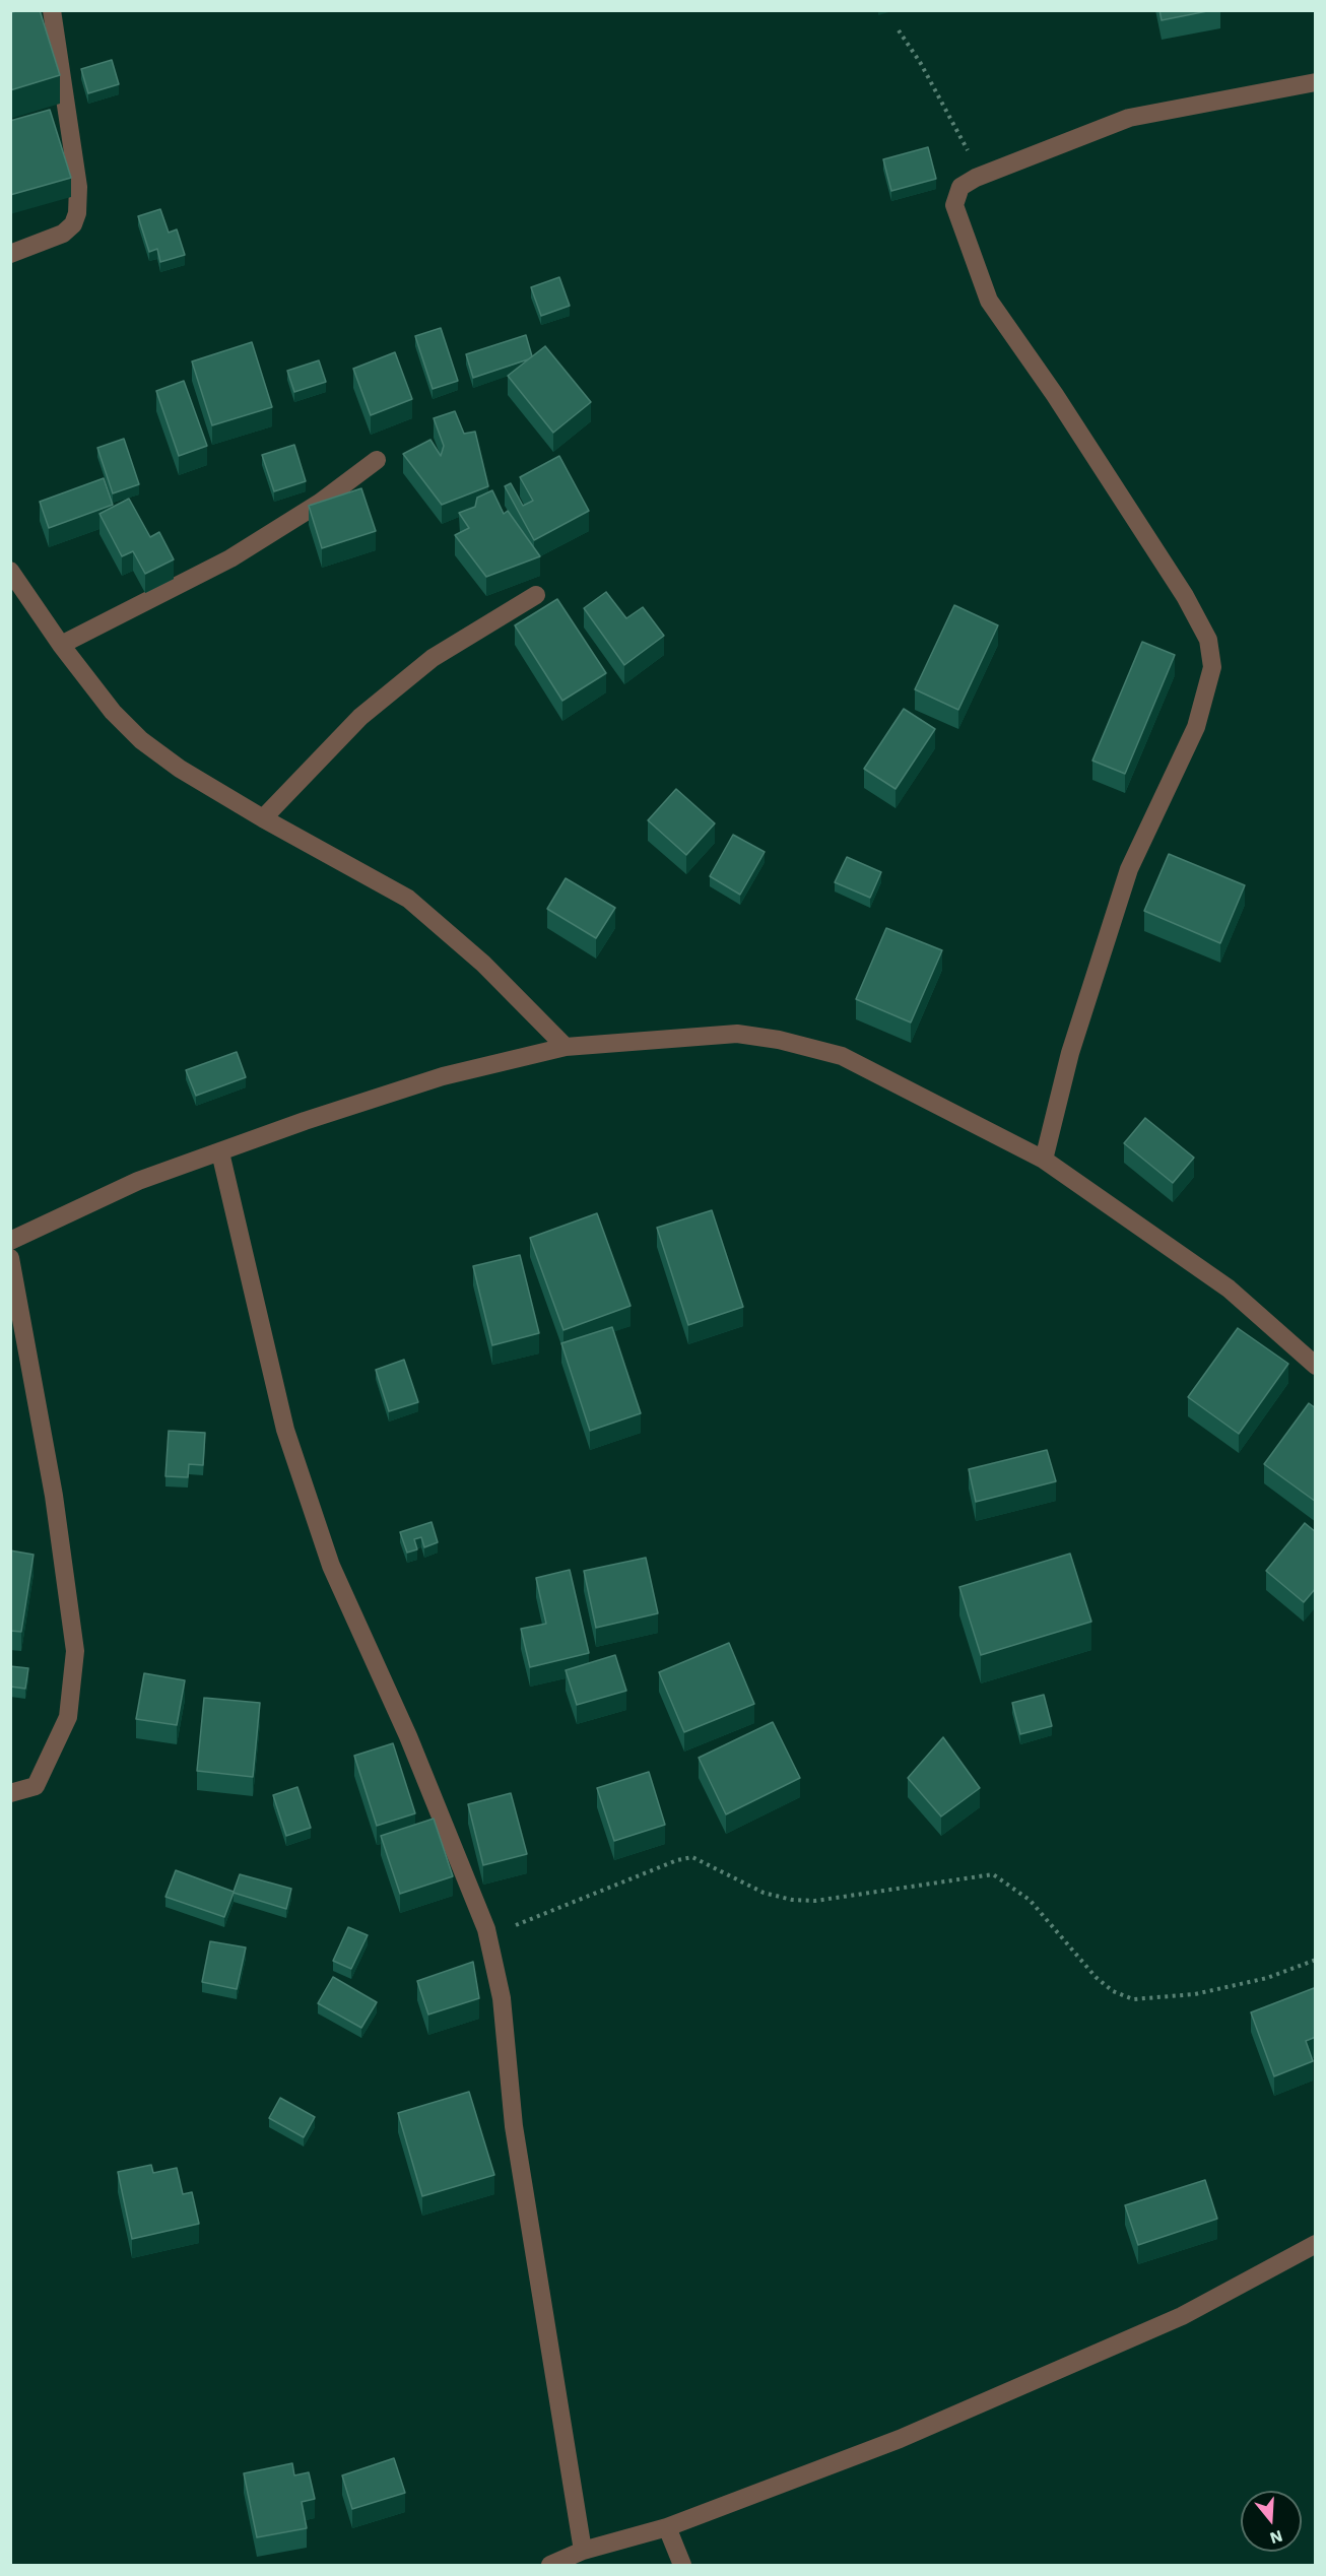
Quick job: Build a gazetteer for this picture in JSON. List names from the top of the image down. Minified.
{"north":"bottom"}
